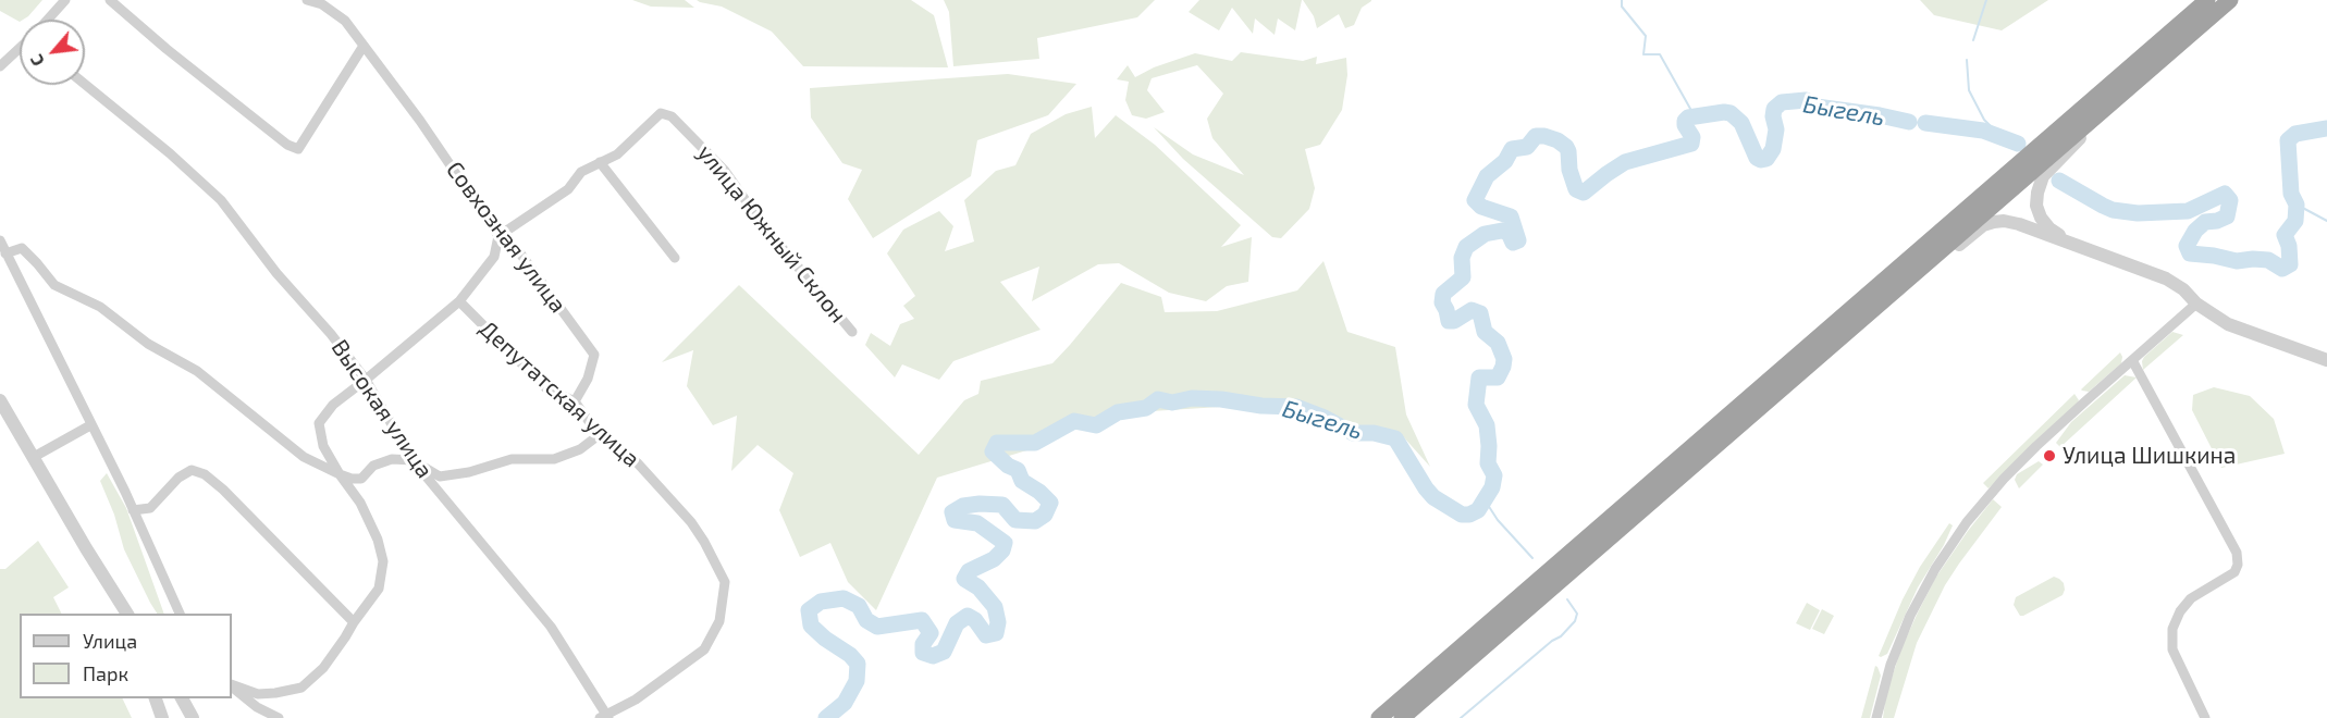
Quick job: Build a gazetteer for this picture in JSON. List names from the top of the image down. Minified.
{"streets":{"street":["улица Южный Склон","Совхозная улица","Депутатская улица","Высокая улица"]},"crossings":[["Совхозная улица","Депутатская улица"],["Депутатская улица","Высокая улица"]],"water":["Быгель"],"places":["Улица Шишкина"],"legend":["Улица","Парк"],"north":"bottom left"}
